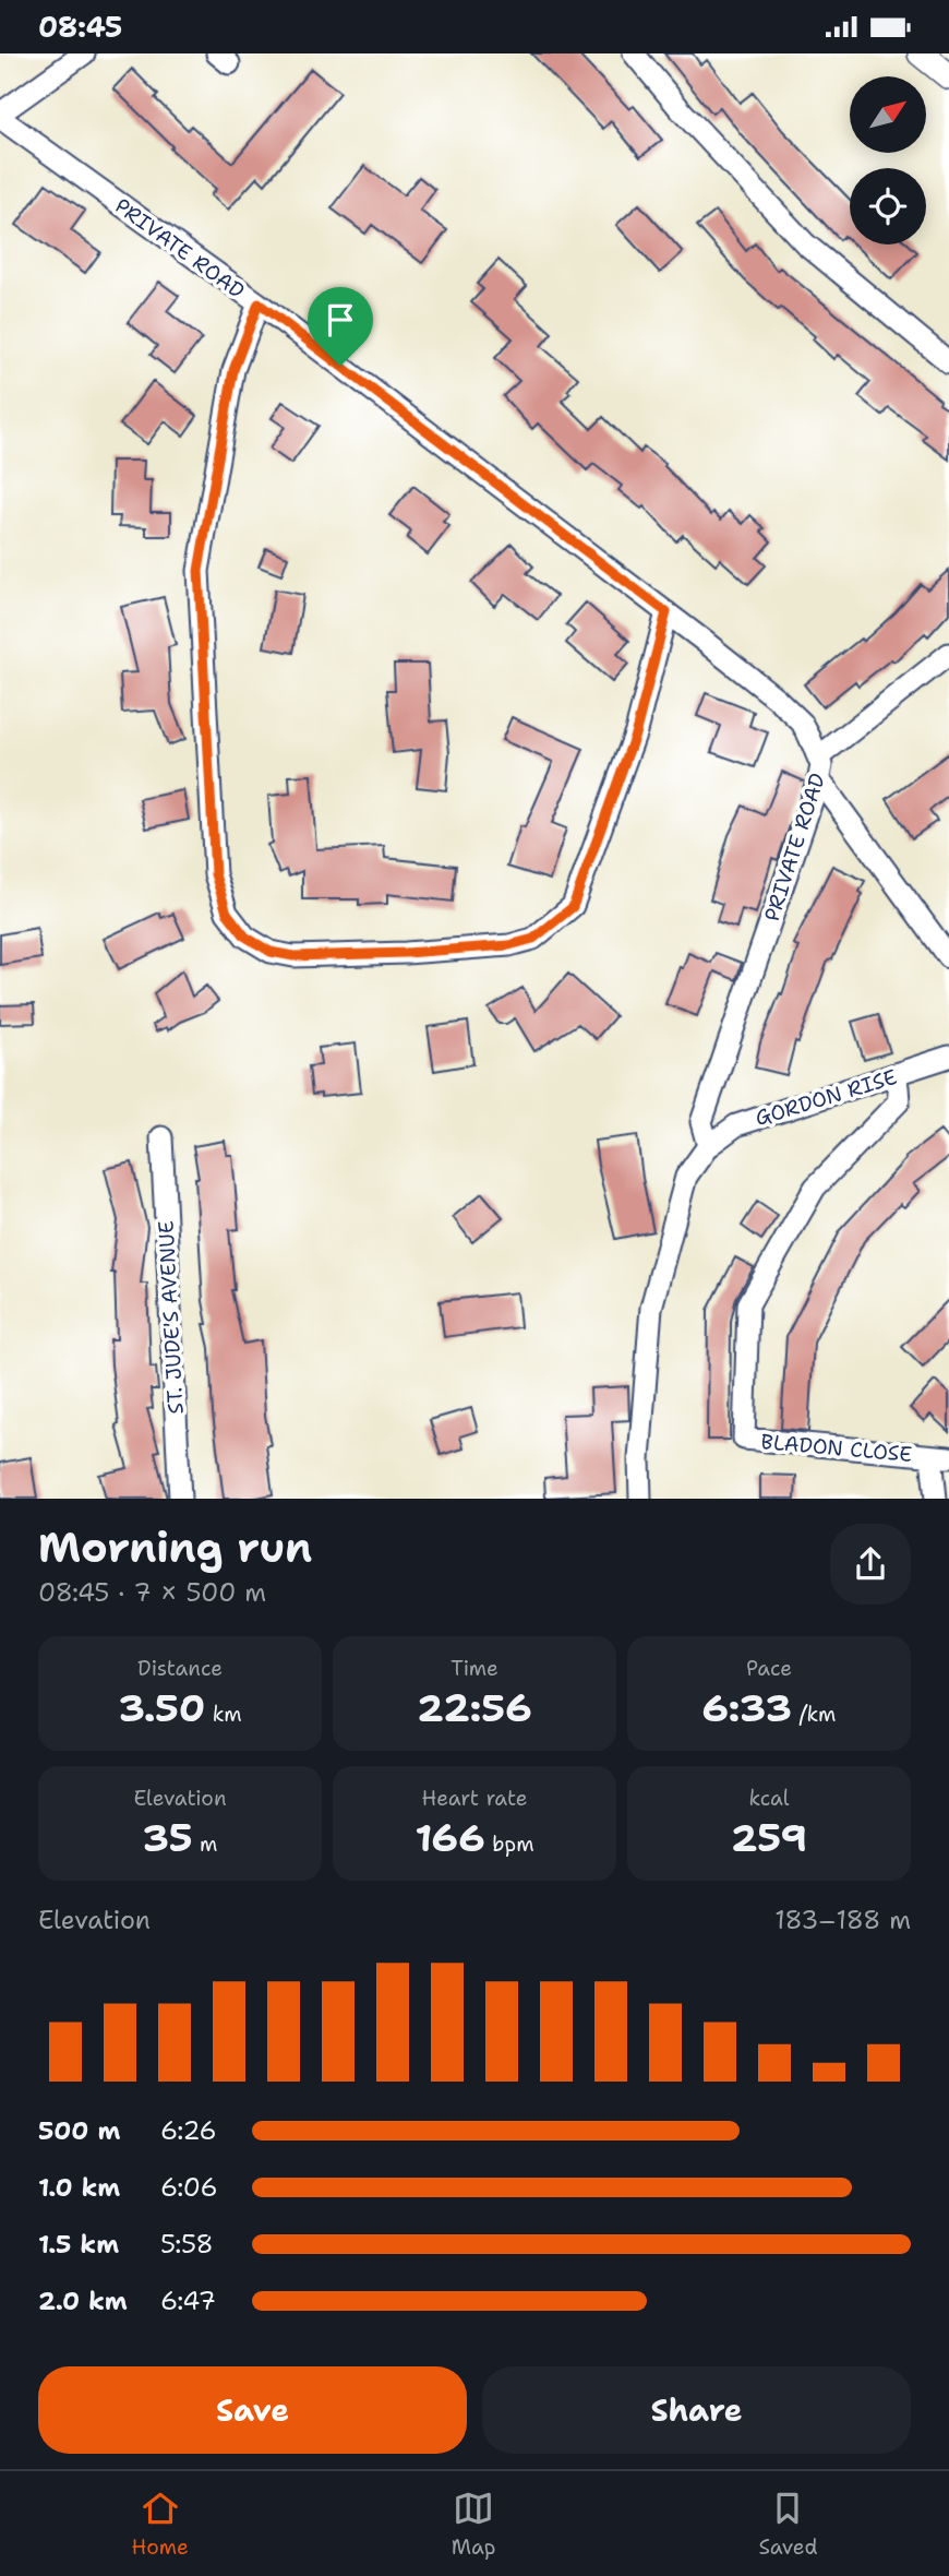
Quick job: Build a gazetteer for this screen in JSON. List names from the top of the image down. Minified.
{"streets":{"street":["PRIVATE ROAD","GORDON RISE","ST. JUDE'S AVENUE","BLADON CLOSE"]},"crossings":[["PRIVATE ROAD","GORDON RISE"],["GORDON RISE","BLADON CLOSE"]],"north":"top right","page":{"status":"08:45","heading":["Morning run","08:45 · 7 × 500 m"],"stats":[["Distance","3.50 km"],["Time","22:56"],["Pace","6:33 /km"],["Elevation","35 m"],["Heart rate","166 bpm"],["kcal","259"]],"chart":["Elevation","183–188 m"],"list":[{"name":"500 m","note":"6:26"},{"name":"1.0 km","note":"6:06"},{"name":"1.5 km","note":"5:58"},{"name":"2.0 km","note":"6:47"}],"buttons":["Save","Share"],"tabs":["Home","Map","Saved"]}}
